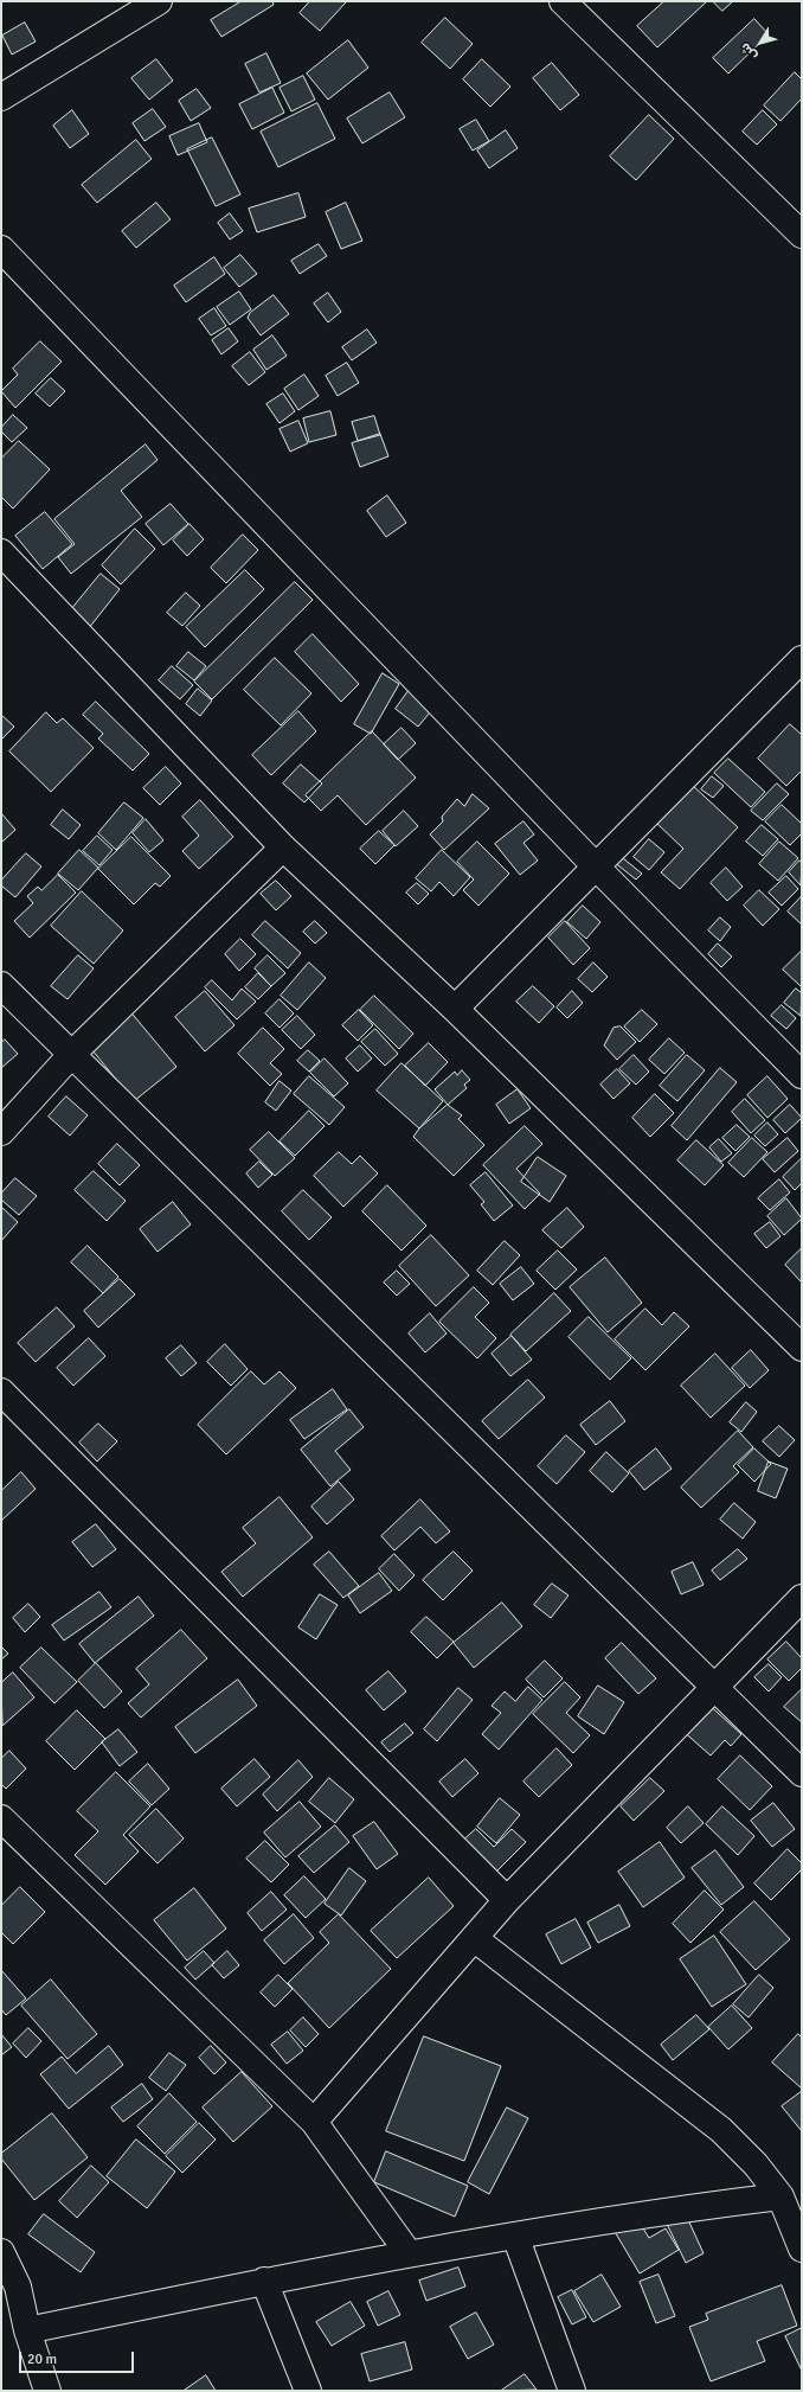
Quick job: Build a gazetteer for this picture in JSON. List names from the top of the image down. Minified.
{"scale_bar":"20 m","north":"bottom left"}
